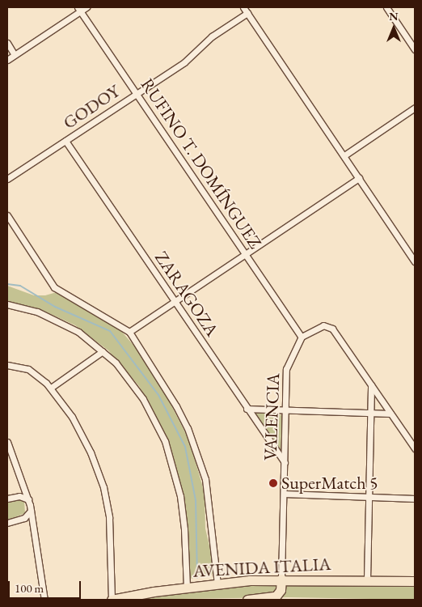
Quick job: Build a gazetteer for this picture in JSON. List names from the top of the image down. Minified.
{"streets":{"main road":["AVENIDA ITALIA"],"street":["GODOY","RUFINO T. DOMÍNGUEZ","ZARAGOZA","VALENCIA"]},"crossings":[["GODOY","RUFINO T. DOMÍNGUEZ"],["GODOY","ZARAGOZA"],["RUFINO T. DOMÍNGUEZ","VALENCIA"],["ZARAGOZA","VALENCIA"],["VALENCIA","AVENIDA ITALIA"]],"places":["SuperMatch 5"],"scale_bar":"100 m","north":"top"}
